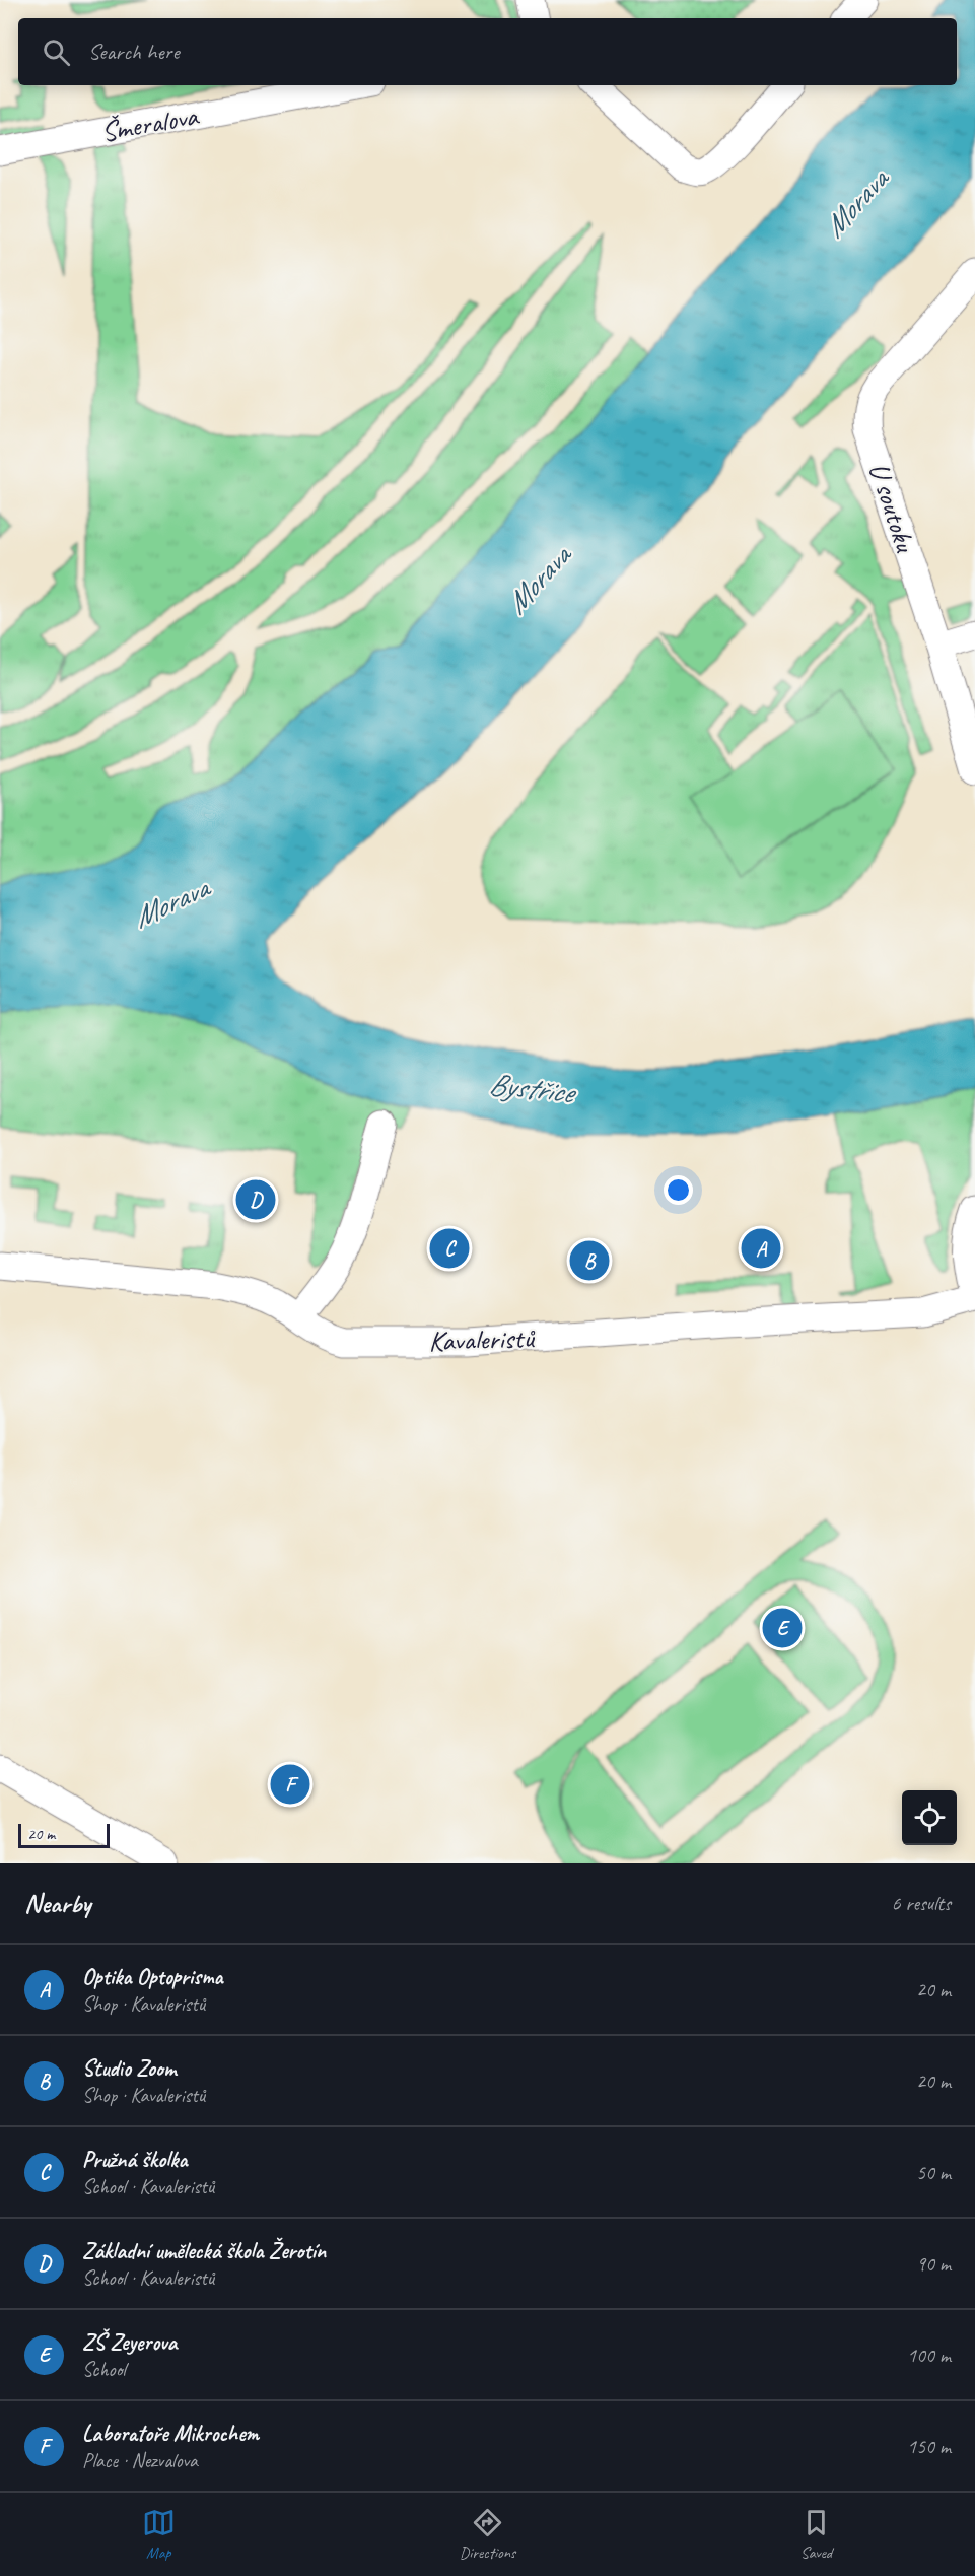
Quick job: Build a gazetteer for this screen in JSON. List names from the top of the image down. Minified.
{"streets":{"street":["Šmeralova","U soutoku","Kavaleristů"]},"water":["Morava","Bystřice"],"scale_bar":"20 m","page":{"search":"Search here","pins":["D","A","C","B","E","F"],"scale":"20 m","heading":["Nearby","6 results"],"list":[{"mark":"A","name":"Optika Optoprisma","note":"Shop · Kavaleristů","value":"20 m"},{"mark":"B","name":"Studio Zoom","note":"Shop · Kavaleristů","value":"20 m"},{"mark":"C","name":"Pružná školka","note":"School · Kavaleristů","value":"50 m"},{"mark":"D","name":"Základní umělecká škola Žerotín","note":"School · Kavaleristů","value":"90 m"},{"mark":"E","name":"ZŠ Zeyerova","note":"School","value":"100 m"},{"mark":"F","name":"Laboratoře Mikrochem","note":"Place · Nezvalova","value":"150 m"}],"nav":["Map","Directions","Saved"]}}
